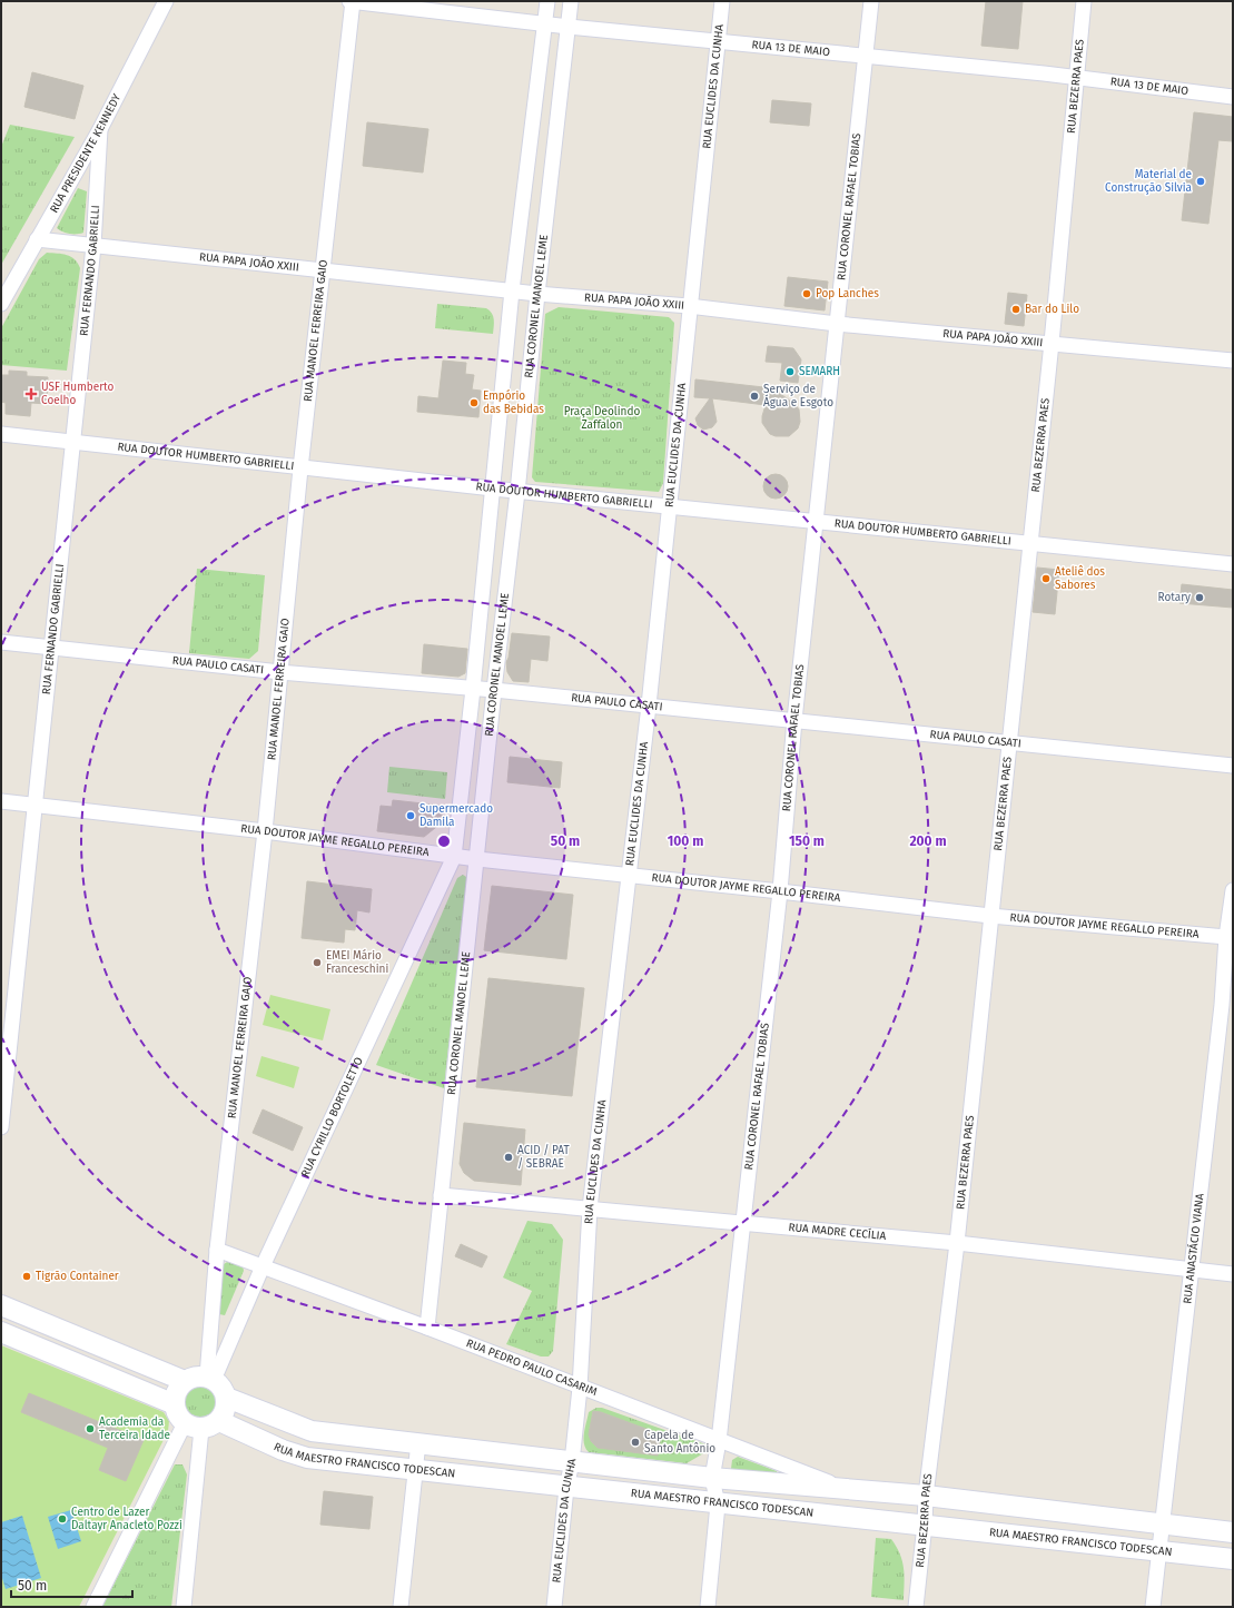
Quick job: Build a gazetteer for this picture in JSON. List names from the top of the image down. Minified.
{"streets":{"main road":["RUA MAESTRO FRANCISCO TODESCAN"],"street":["RUA 13 DE MAIO","RUA EUCLIDES DA CUNHA","RUA BEZERRA PAES","RUA PRESIDENTE KENNEDY","RUA CORONEL RAFAEL TOBIAS","RUA PAPA JOÃO XXIII","RUA FERNANDO GABRIELLI","RUA CORONEL MANOEL LEME","RUA MANOEL FERREIRA GAIO","RUA DOUTOR HUMBERTO GABRIELLI","RUA PAULO CASATI","RUA DOUTOR JAYME REGALLO PEREIRA","RUA CYRILLO BORTOLETTO","RUA MADRE CECÍLIA","RUA ANASTÁCIO VIANA","RUA PEDRO PAULO CASARIM"]},"crossings":[["RUA 13 DE MAIO","RUA EUCLIDES DA CUNHA"],["RUA 13 DE MAIO","RUA BEZERRA PAES"],["RUA 13 DE MAIO","RUA CORONEL RAFAEL TOBIAS"],["RUA 13 DE MAIO","RUA CORONEL MANOEL LEME"],["RUA 13 DE MAIO","RUA MANOEL FERREIRA GAIO"],["RUA EUCLIDES DA CUNHA","RUA PAPA JOÃO XXIII"],["RUA EUCLIDES DA CUNHA","RUA DOUTOR HUMBERTO GABRIELLI"],["RUA EUCLIDES DA CUNHA","RUA PAULO CASATI"],["RUA EUCLIDES DA CUNHA","RUA DOUTOR JAYME REGALLO PEREIRA"],["RUA EUCLIDES DA CUNHA","RUA MADRE CECÍLIA"],["RUA EUCLIDES DA CUNHA","RUA PEDRO PAULO CASARIM"],["RUA EUCLIDES DA CUNHA","RUA MAESTRO FRANCISCO TODESCAN"],["RUA BEZERRA PAES","RUA PAPA JOÃO XXIII"],["RUA BEZERRA PAES","RUA DOUTOR HUMBERTO GABRIELLI"],["RUA BEZERRA PAES","RUA PAULO CASATI"],["RUA BEZERRA PAES","RUA DOUTOR JAYME REGALLO PEREIRA"],["RUA BEZERRA PAES","RUA MADRE CECÍLIA"],["RUA BEZERRA PAES","RUA MAESTRO FRANCISCO TODESCAN"],["RUA PRESIDENTE KENNEDY","RUA PAPA JOÃO XXIII"],["RUA PRESIDENTE KENNEDY","RUA FERNANDO GABRIELLI"],["RUA CORONEL RAFAEL TOBIAS","RUA PAPA JOÃO XXIII"],["RUA CORONEL RAFAEL TOBIAS","RUA DOUTOR HUMBERTO GABRIELLI"],["RUA CORONEL RAFAEL TOBIAS","RUA PAULO CASATI"],["RUA CORONEL RAFAEL TOBIAS","RUA DOUTOR JAYME REGALLO PEREIRA"],["RUA CORONEL RAFAEL TOBIAS","RUA MADRE CECÍLIA"],["RUA CORONEL RAFAEL TOBIAS","RUA PEDRO PAULO CASARIM"],["RUA CORONEL RAFAEL TOBIAS","RUA MAESTRO FRANCISCO TODESCAN"],["RUA PAPA JOÃO XXIII","RUA FERNANDO GABRIELLI"],["RUA PAPA JOÃO XXIII","RUA CORONEL MANOEL LEME"],["RUA PAPA JOÃO XXIII","RUA MANOEL FERREIRA GAIO"],["RUA FERNANDO GABRIELLI","RUA DOUTOR HUMBERTO GABRIELLI"],["RUA FERNANDO GABRIELLI","RUA PAULO CASATI"],["RUA FERNANDO GABRIELLI","RUA DOUTOR JAYME REGALLO PEREIRA"],["RUA CORONEL MANOEL LEME","RUA DOUTOR HUMBERTO GABRIELLI"],["RUA CORONEL MANOEL LEME","RUA PAULO CASATI"],["RUA CORONEL MANOEL LEME","RUA DOUTOR JAYME REGALLO PEREIRA"],["RUA CORONEL MANOEL LEME","RUA CYRILLO BORTOLETTO"],["RUA CORONEL MANOEL LEME","RUA MADRE CECÍLIA"],["RUA CORONEL MANOEL LEME","RUA PEDRO PAULO CASARIM"],["RUA MANOEL FERREIRA GAIO","RUA DOUTOR HUMBERTO GABRIELLI"],["RUA MANOEL FERREIRA GAIO","RUA PAULO CASATI"],["RUA MANOEL FERREIRA GAIO","RUA DOUTOR JAYME REGALLO PEREIRA"],["RUA MANOEL FERREIRA GAIO","RUA CYRILLO BORTOLETTO"],["RUA MANOEL FERREIRA GAIO","RUA PEDRO PAULO CASARIM"],["RUA MANOEL FERREIRA GAIO","RUA MAESTRO FRANCISCO TODESCAN"],["RUA DOUTOR JAYME REGALLO PEREIRA","RUA CYRILLO BORTOLETTO"],["RUA DOUTOR JAYME REGALLO PEREIRA","RUA ANASTÁCIO VIANA"],["RUA CYRILLO BORTOLETTO","RUA PEDRO PAULO CASARIM"],["RUA CYRILLO BORTOLETTO","RUA MAESTRO FRANCISCO TODESCAN"],["RUA MADRE CECÍLIA","RUA ANASTÁCIO VIANA"],["RUA ANASTÁCIO VIANA","RUA MAESTRO FRANCISCO TODESCAN"],["RUA PEDRO PAULO CASARIM","RUA MAESTRO FRANCISCO TODESCAN"]],"parks":["Praça Deolindo Zaffalon"],"places":{"other":["Material de Construção Silvia","Pop Lanches","Bar do Lilo","SEMARH","Serviço de Água e Esgoto","Empório das Bebidas","Ateliê dos Sabores","Rotary","Supermercado Damila","EMEI Mário Franceschini","ACID / PAT / SEBRAE","Tigrão Container","Academia da Terceira Idade","Capela de Santo Antônio","Centro de Lazer Daltayr Anacleto Pozzi"],"health":["USF Humberto Coelho"]},"scale_bar":"50 m","rings":["50 m","100 m","150 m","200 m"]}
